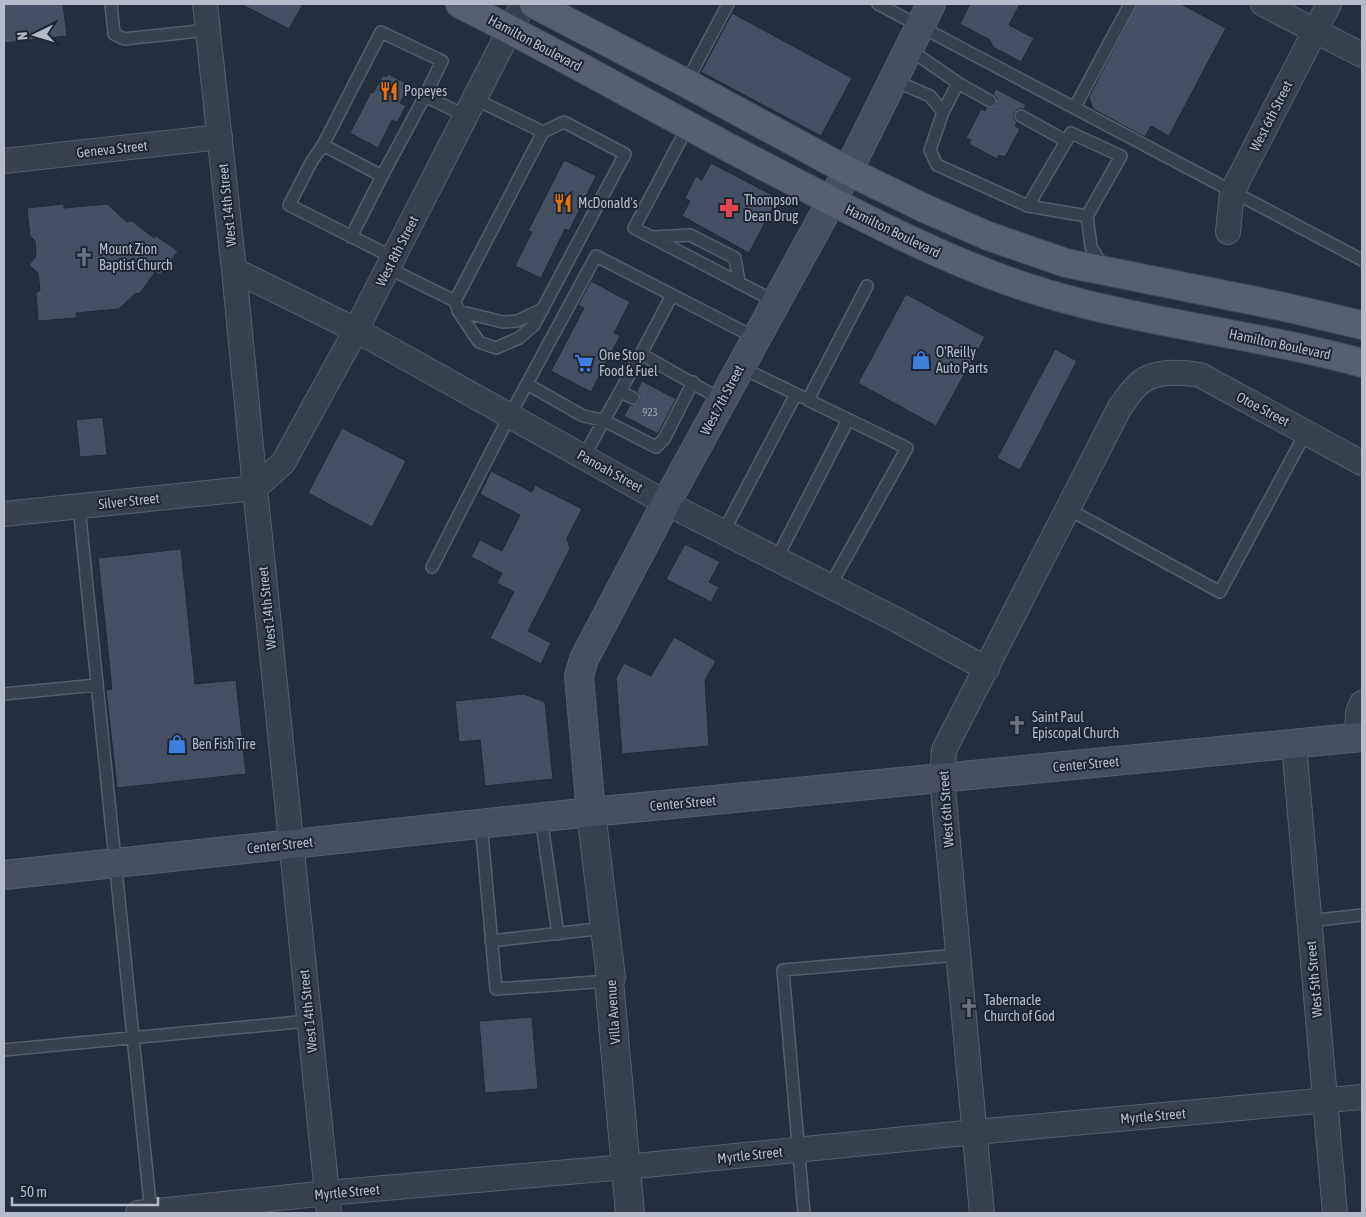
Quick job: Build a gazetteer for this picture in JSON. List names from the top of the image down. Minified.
{"streets":{"main road":["Hamilton Boulevard","West 7th Street","Center Street"],"street":["West 6th Street","Geneva Street","West 14th Street","West 8th Street","Otoe Street","Panoah Street","Silver Street","West 5th Street","Villa Avenue","Myrtle Street"]},"crossings":[["Hamilton Boulevard","West 8th Street"],["Hamilton Boulevard","West 7th Street"],["West 6th Street","Otoe Street"],["West 6th Street","Panoah Street"],["West 6th Street","Center Street"],["West 6th Street","Myrtle Street"],["Geneva Street","West 14th Street"],["West 14th Street","West 8th Street"],["West 14th Street","Panoah Street"],["West 14th Street","Silver Street"],["West 14th Street","Center Street"],["West 14th Street","Myrtle Street"],["West 8th Street","Panoah Street"],["West 8th Street","Silver Street"],["West 7th Street","Panoah Street"],["West 7th Street","Center Street"],["West 7th Street","Villa Avenue"],["Center Street","West 5th Street"],["Center Street","Villa Avenue"],["West 5th Street","Myrtle Street"],["Villa Avenue","Myrtle Street"]],"places":{"restaurant":["Popeyes","McDonald's"],"pharmacy":["Thompson Dean Drug"],"church":["Mount Zion Baptist Church","Saint Paul Episcopal Church","Tabernacle Church of God"],"shop":["O'Reilly Auto Parts","Ben Fish Tire"],"supermarket":["One Stop Food & Fuel"]},"house_numbers":["923"],"scale_bar":"50 m","north":"left"}
